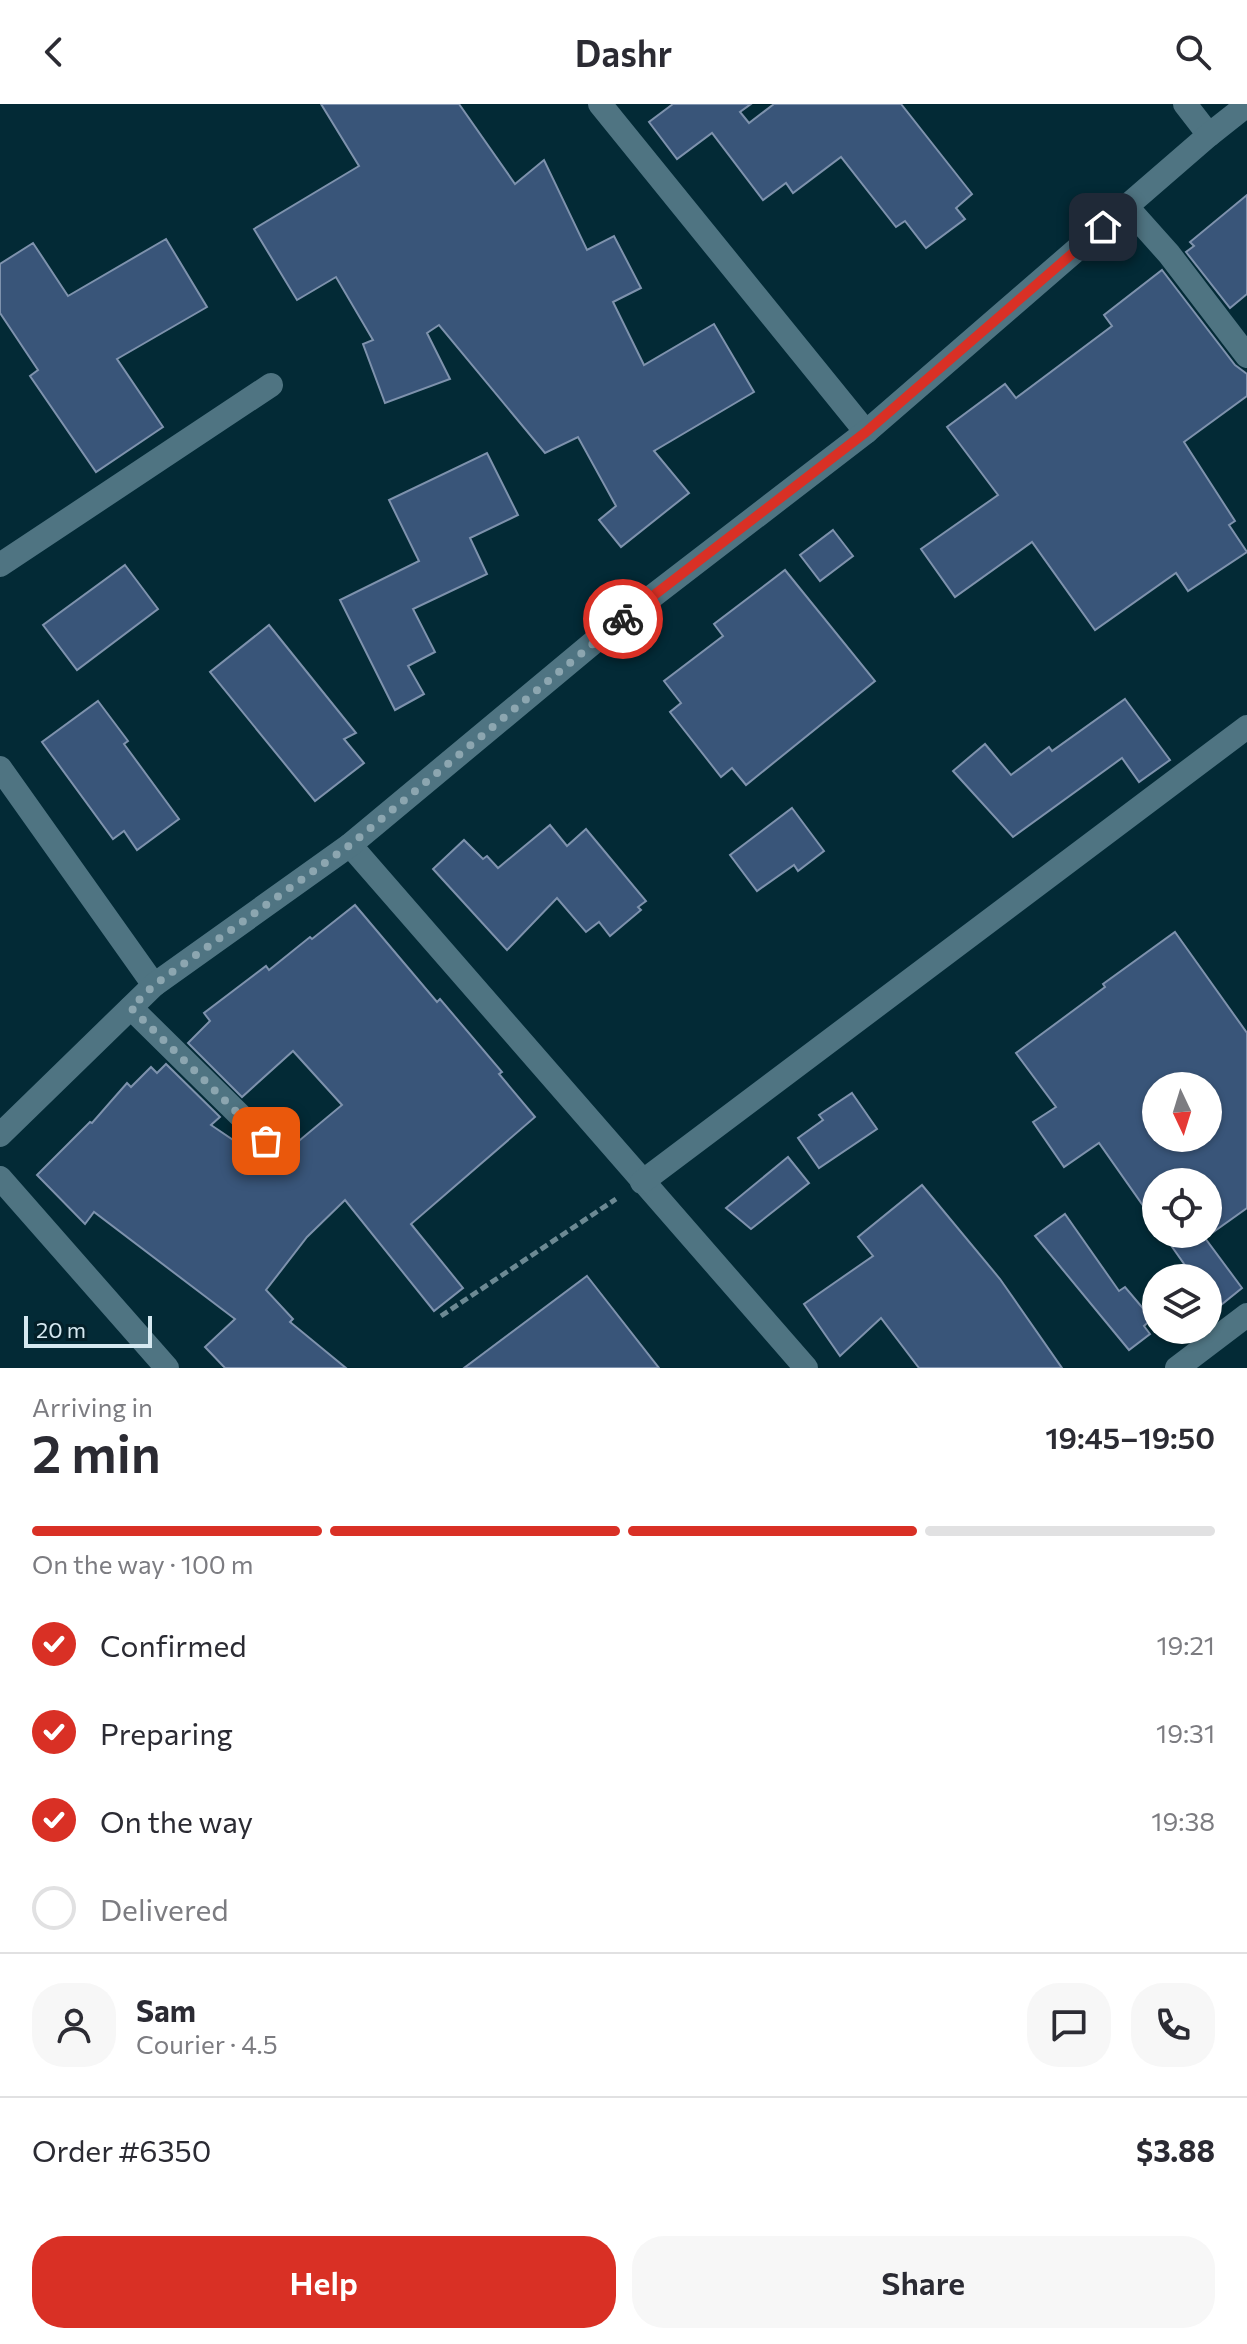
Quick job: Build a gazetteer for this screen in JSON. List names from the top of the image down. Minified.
{"scale_bar":"20 m","north":"bottom","page":{"header":"Dashr","scale":"20 m","heading":["2 min","Arriving in","19:45–19:50"],"panel":["Sam","Courier · 4.5","Order #6350","$3.88"],"bar":"On the way · 100 m","list":[["Confirmed","19:21"],["Preparing","19:31"],["On the way","19:38"],"Delivered"],"buttons":["Help","Share"]}}
